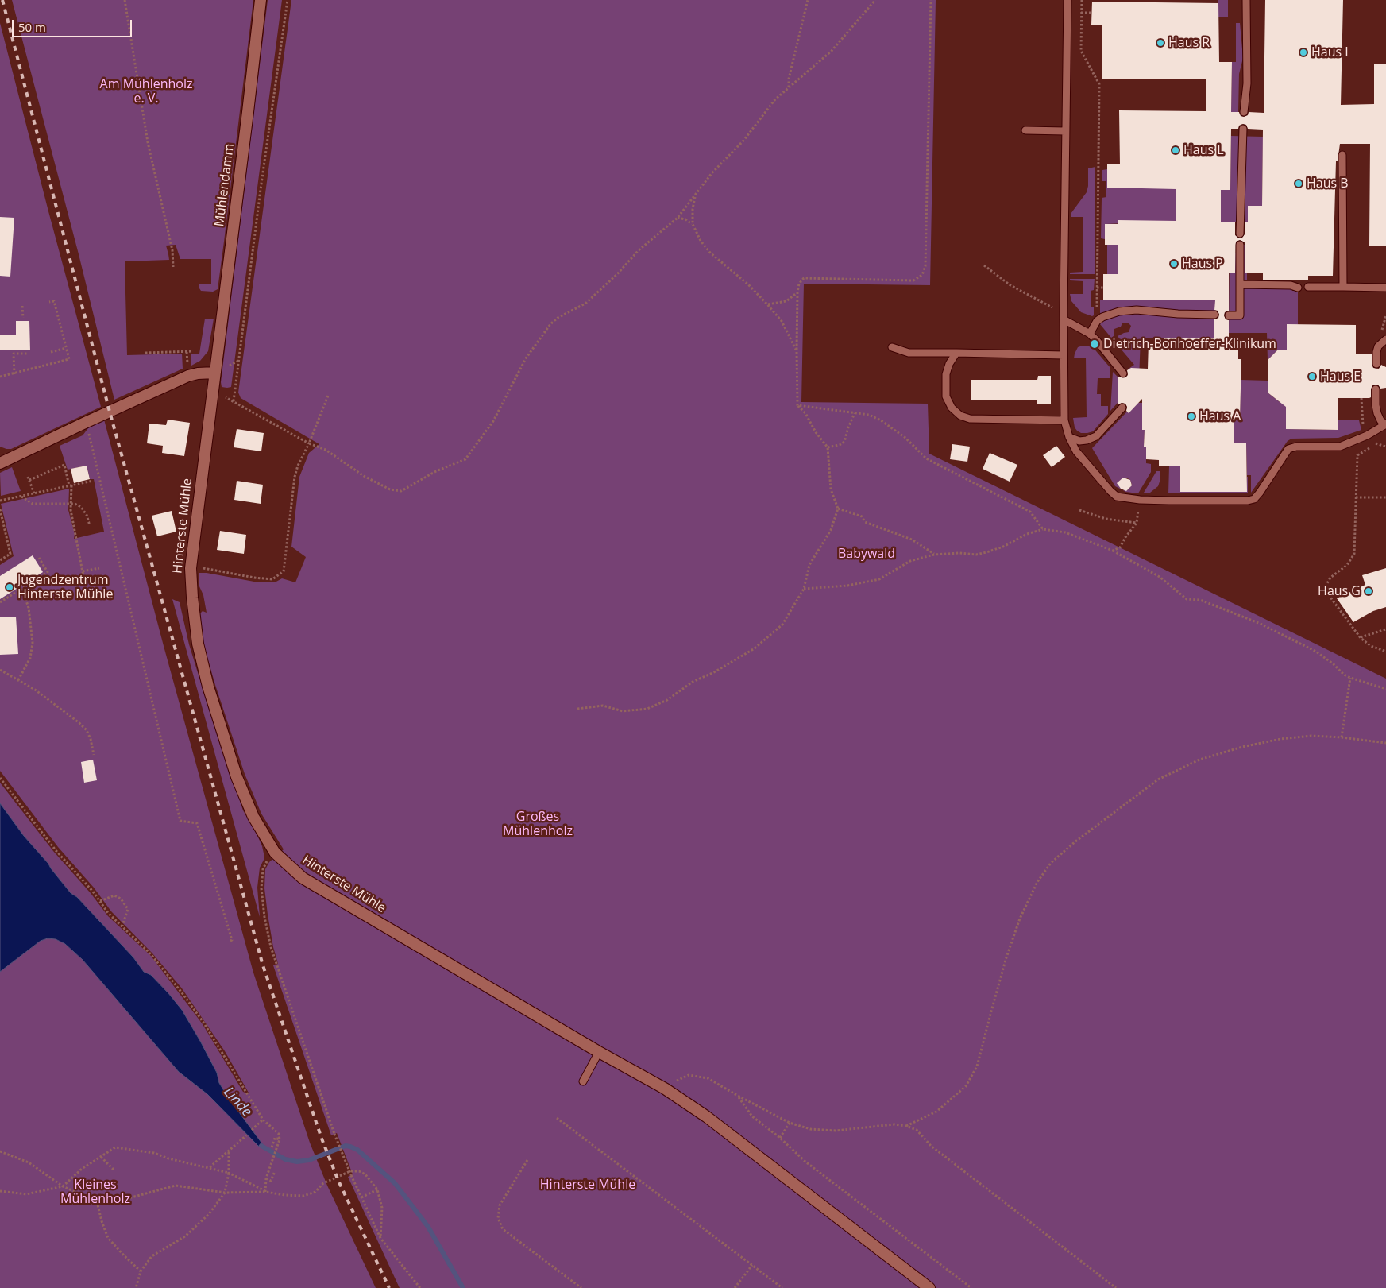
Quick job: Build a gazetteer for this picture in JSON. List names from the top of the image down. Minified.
{"streets":{"street":["Mühlendamm","Hinterste Mühle"]},"crossings":[["Mühlendamm","Hinterste Mühle"]],"water":["Linde"],"parks":["Am Mühlenholz e. V.","Babywald","Großes Mühlenholz","Kleines Mühlenholz","Hinterste Mühle"],"places":["Haus R","Haus I","Haus L","Haus B","Haus P","Dietrich-Bonhoeffer-Klinikum","Haus E","Haus A","Jugendzentrum Hinterste Mühle","Haus G"],"scale_bar":"50 m"}
